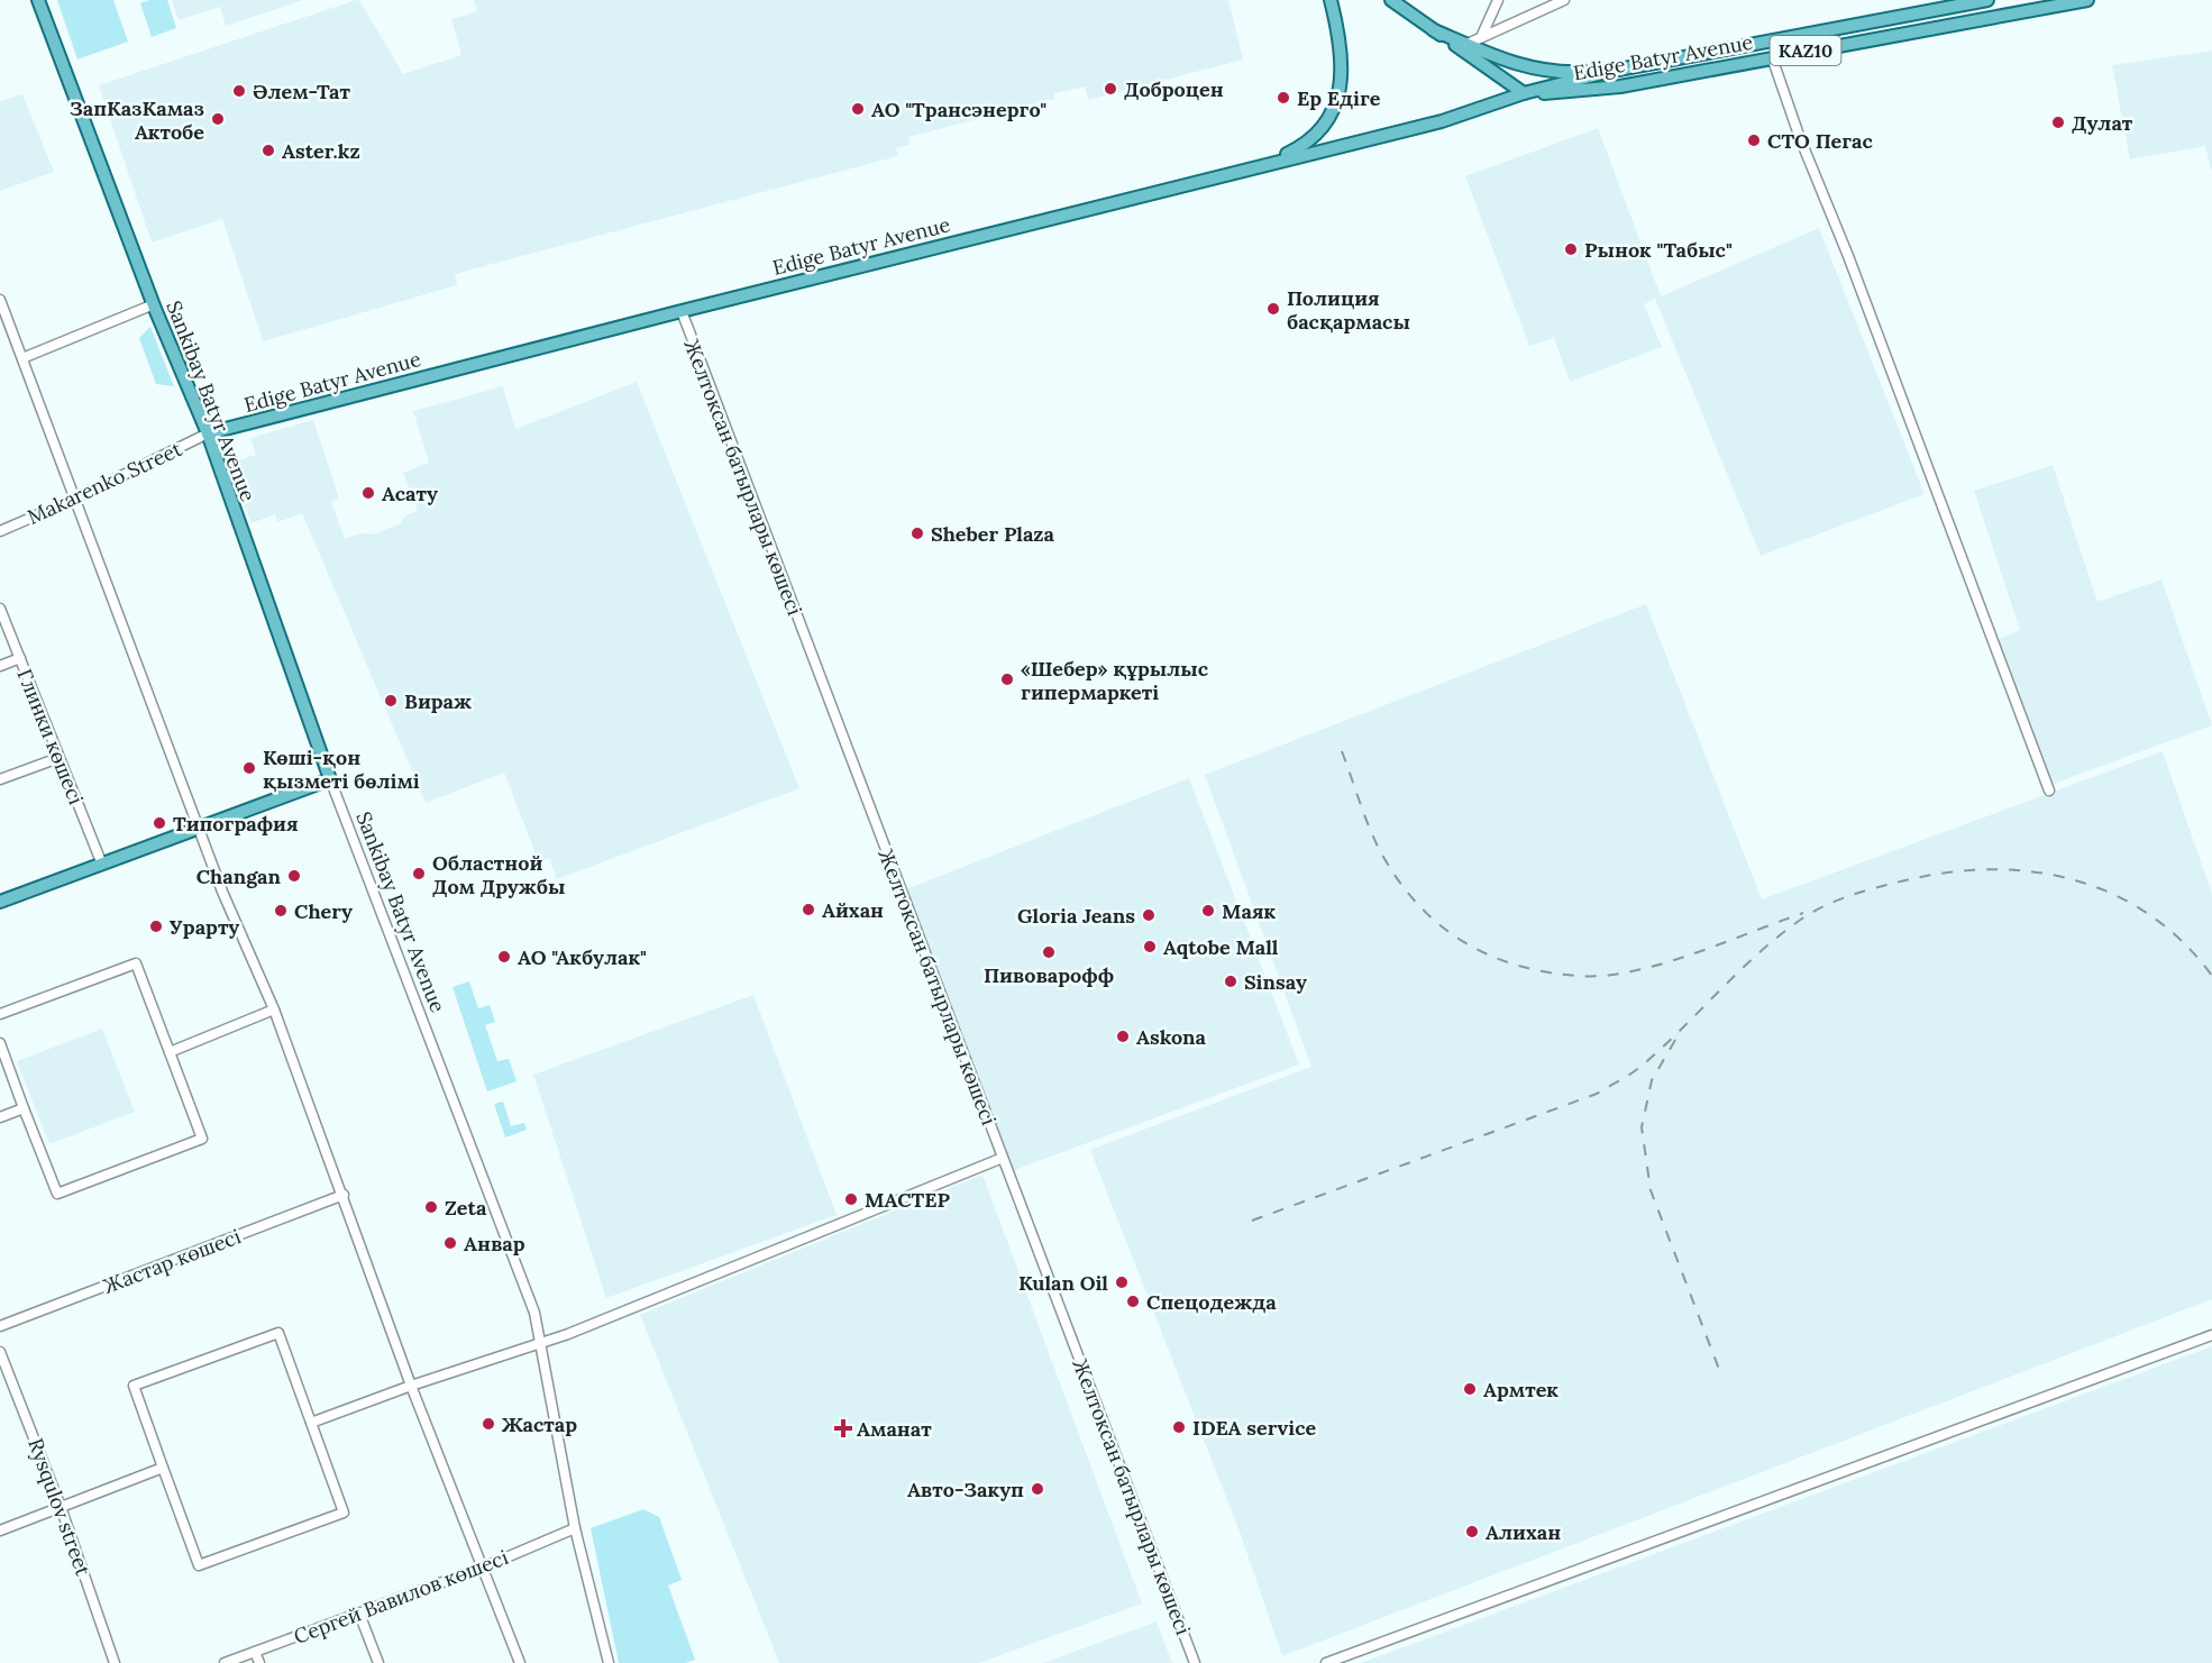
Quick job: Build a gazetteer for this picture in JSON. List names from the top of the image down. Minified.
{"streets":{"main road":["KAZ10","Edige Batyr Avenue","Sankibay Batyr Avenue"],"street":["Желтоксан батырлары көшесі","Makarenko Street","Глинки көшесі","Жастар көшесі","Rysqulov street","Сергей Вавилов көшесі"]},"crossings":[["KAZ10","Edige Batyr Avenue"],["Edige Batyr Avenue","Sankibay Batyr Avenue"],["Edige Batyr Avenue","Желтоксан батырлары көшесі"],["Edige Batyr Avenue","Makarenko Street"],["Sankibay Batyr Avenue","Makarenko Street"],["Sankibay Batyr Avenue","Сергей Вавилов көшесі"]],"places":{"other":["Доброцен","Әлем-Тат","Ер Едіге","АО \"Трансэнерго\"","ЗапКазКамаз Актобе","Дулат","СТО Пегас","Aster.kz","Рынок \"Табыс\"","Полиция басқармасы","Асату","Sheber Plaza","«Шебер» құрылыс гипермаркеті","Вираж","Көші-қон қызметі бөлімі","Типография","Областной Дом Дружбы","Changan","Айхан","Chery","Маяк","Gloria Jeans","Урарту","Aqtobe Mall","Пивоварофф","АО \"Акбулак\"","Sinsay","Askona","МАСТЕР","Zeta","Анвар","Kulan Oil","Спецодежда","Армтек","Жастар","IDEA service","Авто-Закуп","Алихан"],"health":["Аманат"]}}
